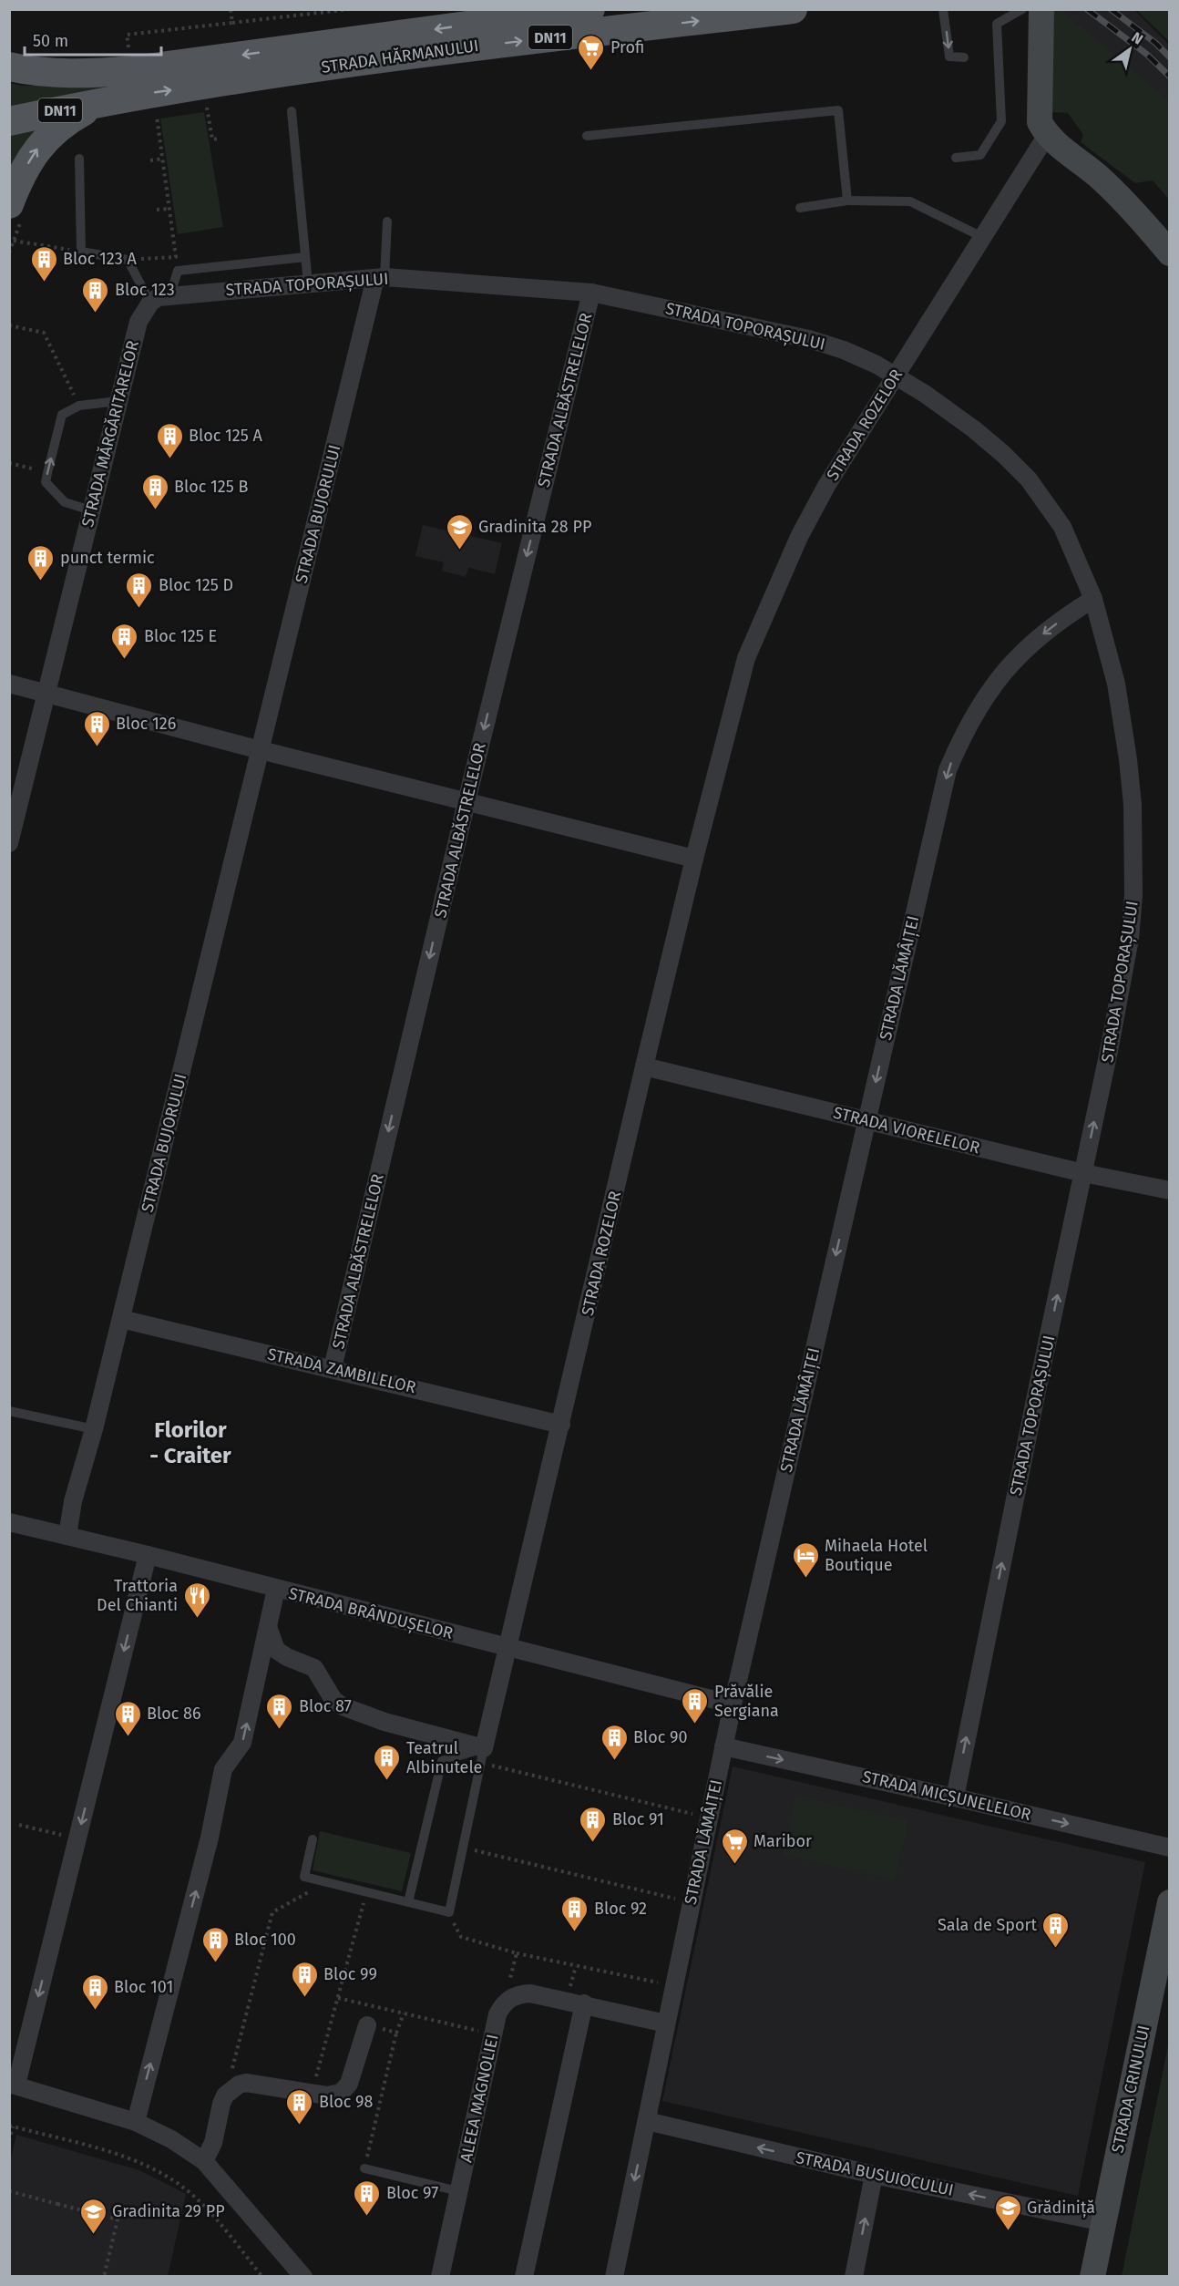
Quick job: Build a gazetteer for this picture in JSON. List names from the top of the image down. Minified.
{"streets":{"main road":["DN11","STRADA HĂRMANULUI"],"street":["STRADA TOPORAȘULUI","STRADA ALBĂSTRELELOR","STRADA ROZELOR","STRADA MĂRGĂRITARELOR","STRADA BUJORULUI","STRADA LĂMÂIȚEI","STRADA VIORELELOR","STRADA ZAMBILELOR","STRADA BRÂNDUȘELOR","STRADA MICȘUNELELOR","STRADA CRINULUI","ALEEA MAGNOLIEI","STRADA BUSUIOCULUI"]},"crossings":[["STRADA TOPORAȘULUI","STRADA ALBĂSTRELELOR"],["STRADA TOPORAȘULUI","STRADA ROZELOR"],["STRADA TOPORAȘULUI","STRADA MĂRGĂRITARELOR"],["STRADA TOPORAȘULUI","STRADA BUJORULUI"],["STRADA TOPORAȘULUI","STRADA LĂMÂIȚEI"],["STRADA TOPORAȘULUI","STRADA VIORELELOR"],["STRADA TOPORAȘULUI","STRADA MICȘUNELELOR"],["STRADA ALBĂSTRELELOR","STRADA ZAMBILELOR"],["STRADA ROZELOR","STRADA VIORELELOR"],["STRADA ROZELOR","STRADA ZAMBILELOR"],["STRADA ROZELOR","STRADA BRÂNDUȘELOR"],["STRADA BUJORULUI","STRADA ZAMBILELOR"],["STRADA BUJORULUI","STRADA BRÂNDUȘELOR"],["STRADA LĂMÂIȚEI","STRADA VIORELELOR"],["STRADA LĂMÂIȚEI","STRADA BRÂNDUȘELOR"],["STRADA LĂMÂIȚEI","STRADA MICȘUNELELOR"],["STRADA LĂMÂIȚEI","STRADA BUSUIOCULUI"],["STRADA CRINULUI","STRADA BUSUIOCULUI"]],"one_way":["STRADA TOPORAȘULUI","STRADA ALBĂSTRELELOR","STRADA LĂMÂIȚEI","STRADA MICȘUNELELOR","STRADA BUSUIOCULUI"],"districts":["Florilor - Craiter"],"places":{"supermarket":["Profi","Maribor"],"building":["Bloc 123 A","Bloc 123","Bloc 125 A","Bloc 125 B","punct termic","Bloc 125 D","Bloc 125 E","Bloc 126","Prăvălie Sergiana","Bloc 87","Bloc 86","Bloc 90","Teatrul Albinutele","Bloc 91","Bloc 92","Sala de Sport","Bloc 100","Bloc 99","Bloc 101","Bloc 98","Bloc 97"],"school or university":["Gradinita 28 PP","Grădiniță","Gradinita 29 PP"],"hotel":["Mihaela Hotel Boutique"],"restaurant":["Trattoria Del Chianti"]},"scale_bar":"50 m","north":"top right"}
